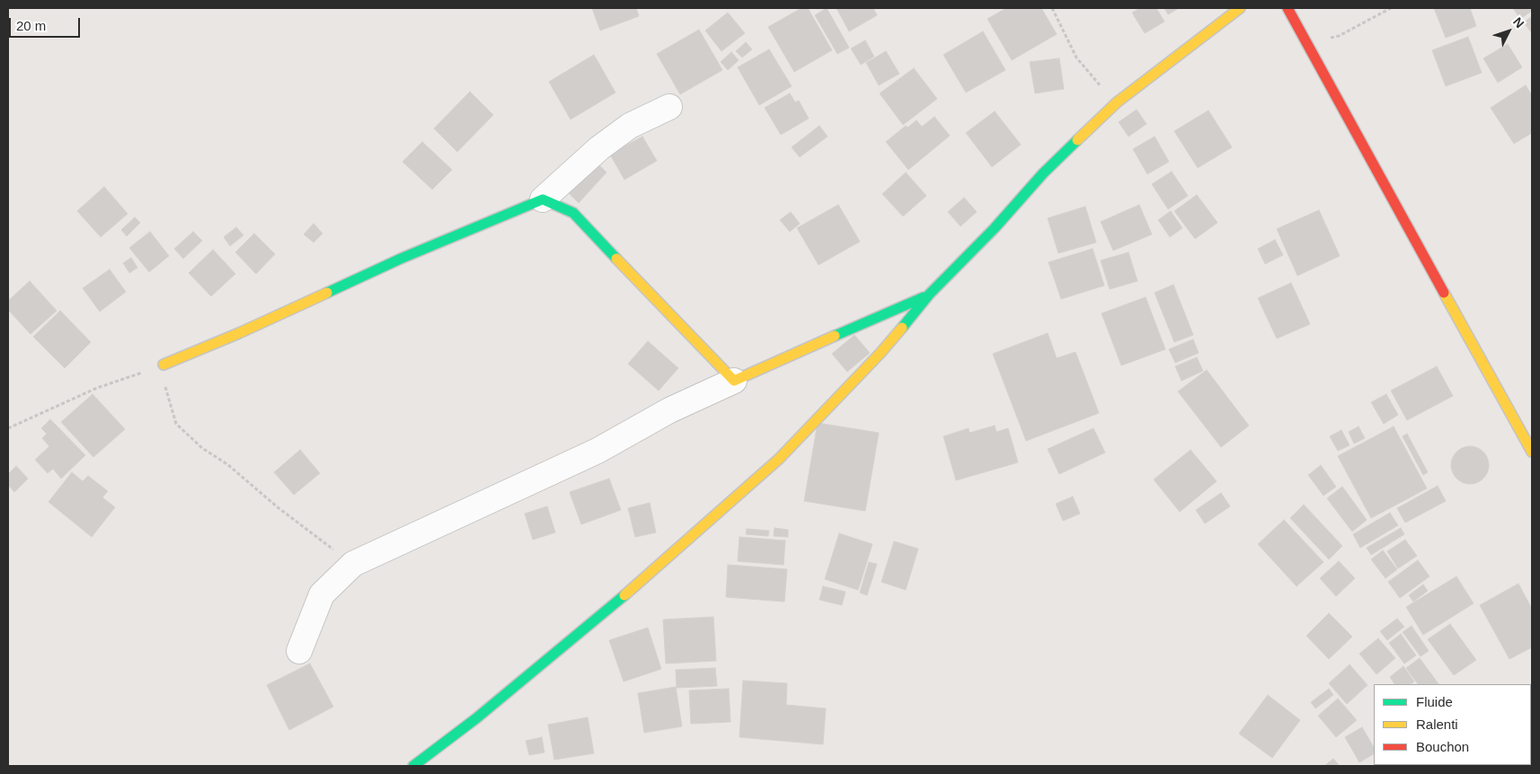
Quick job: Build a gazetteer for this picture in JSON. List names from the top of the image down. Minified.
{"legend":["Fluide","Ralenti","Bouchon"],"scale_bar":"20 m","north":"top right"}
